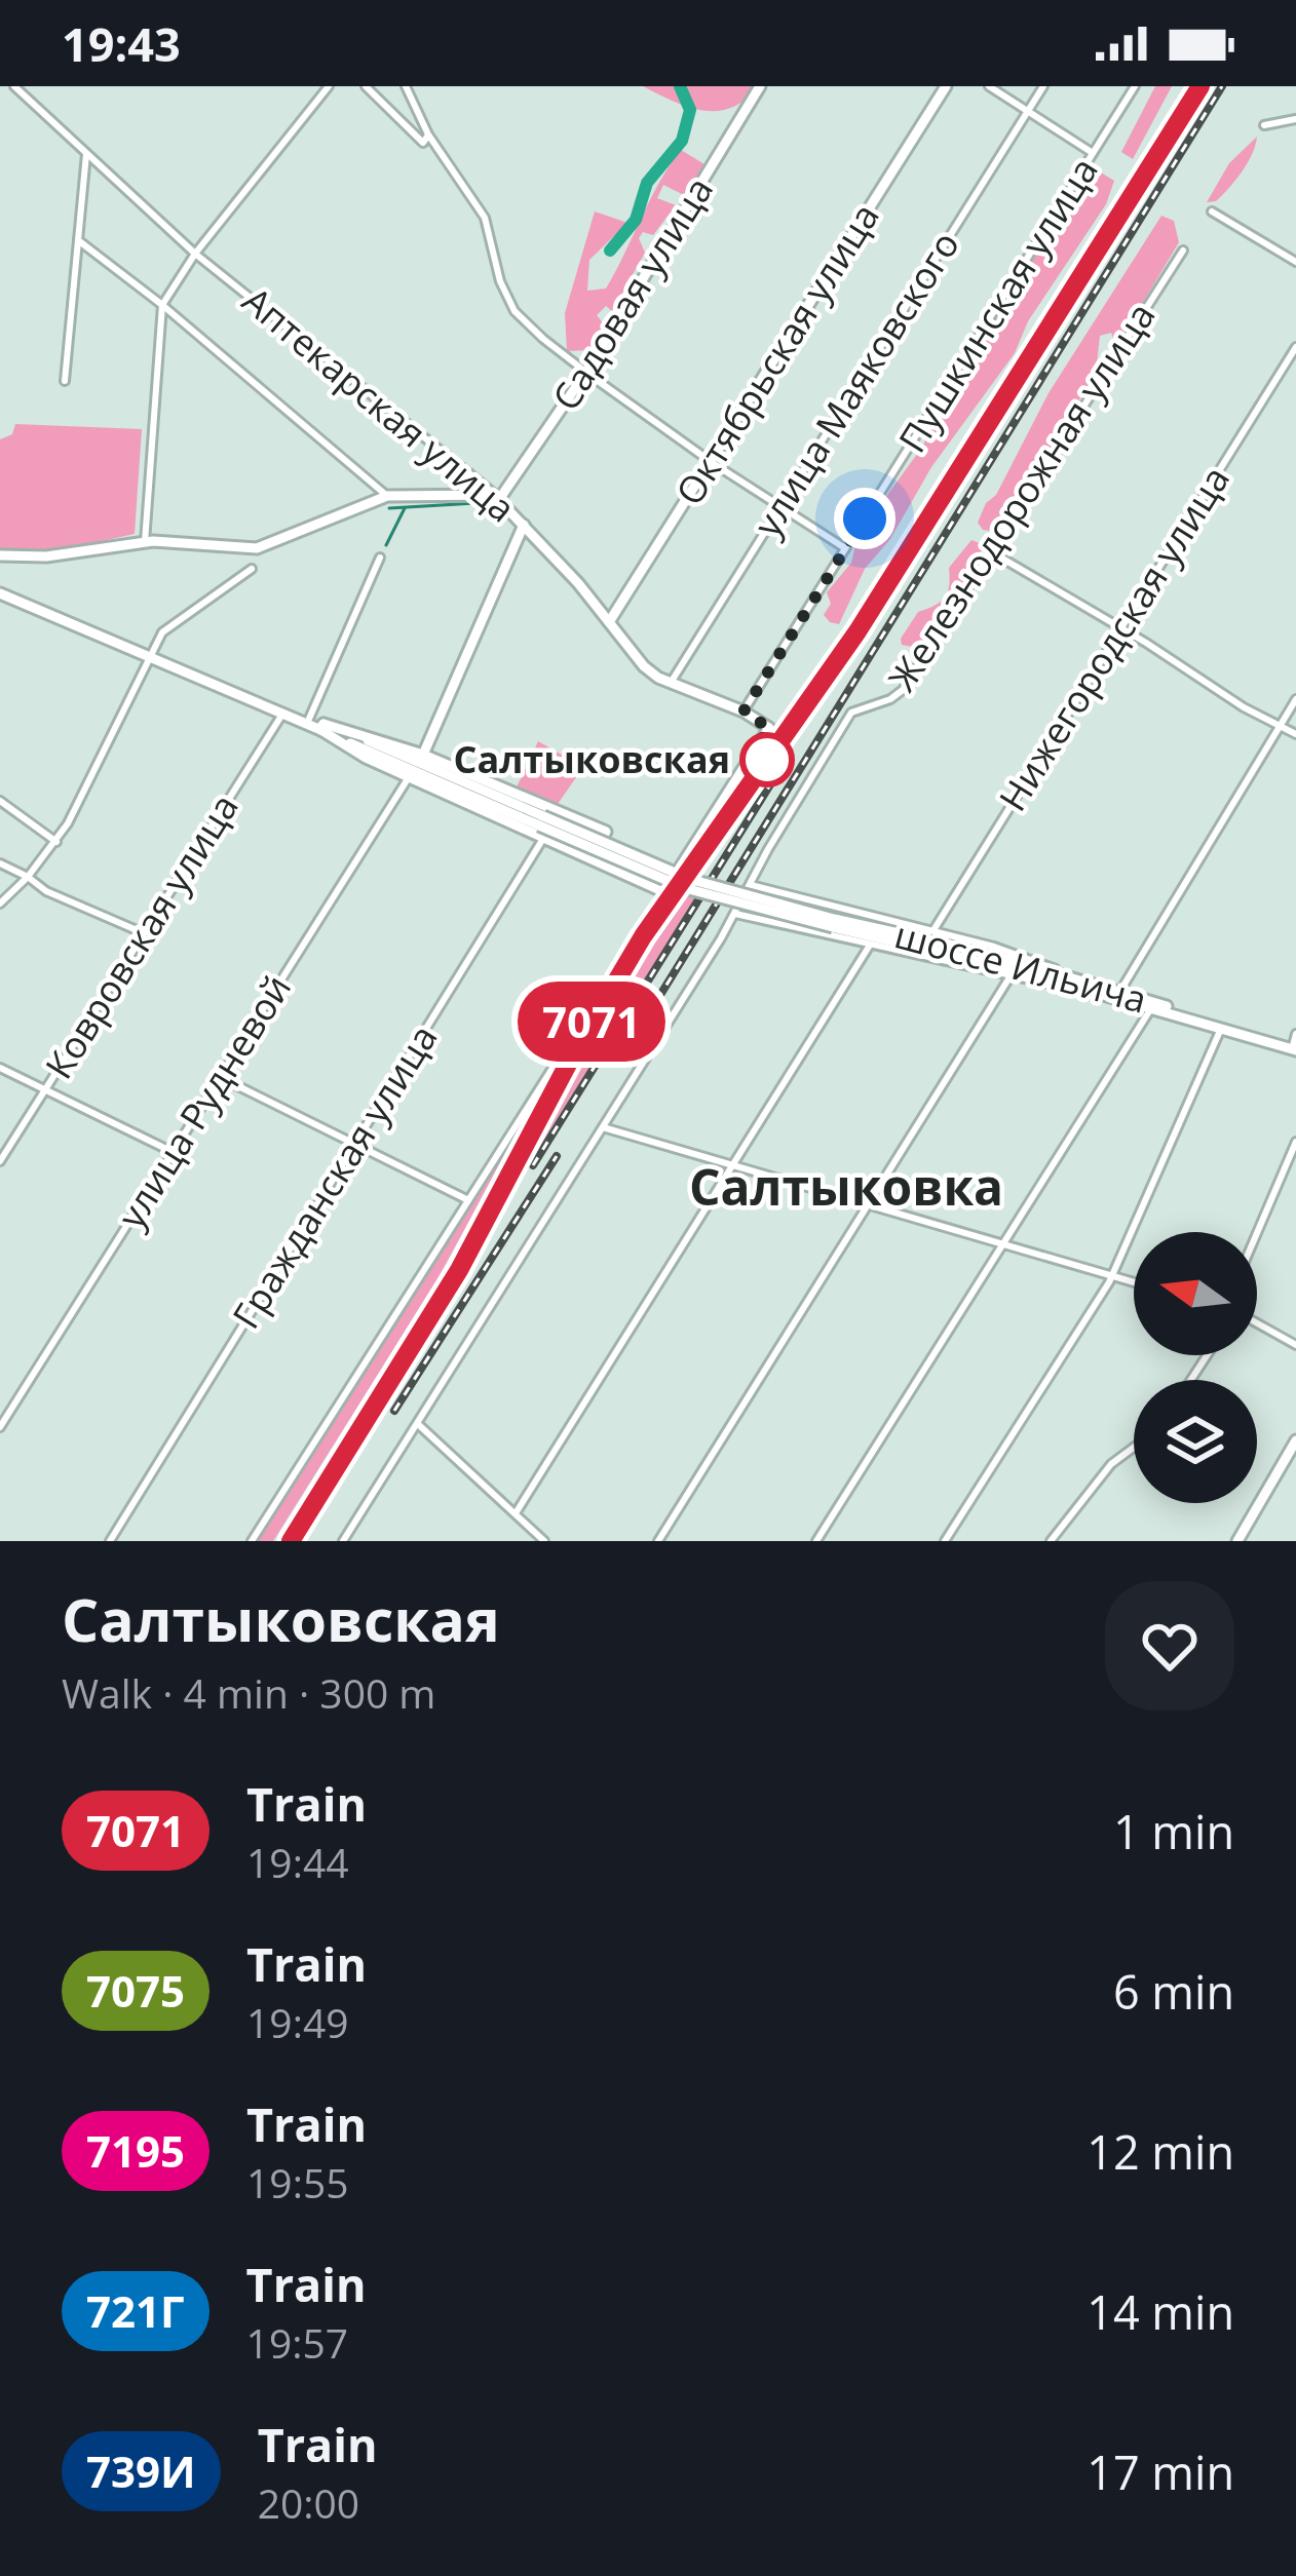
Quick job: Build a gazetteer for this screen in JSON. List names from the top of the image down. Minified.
{"streets":{"street":["Садовая улица","Пушкинская улица","Октябрьская улица","улица Маяковского","Аптекарская улица","Железнодорожная улица","Нижегородская улица","Ковровская улица","шоссе Ильича","улица Рудневой","Гражданская улица"]},"crossings":[["Садовая улица","Аптекарская улица"],["Пушкинская улица","Аптекарская улица"],["Октябрьская улица","Аптекарская улица"],["улица Маяковского","Аптекарская улица"]],"districts":["Салтыковка"],"places":["Салтыковская"],"north":"left","page":{"status":"19:43","on_map":"7071","heading":["Салтыковская","Walk · 4 min · 300 m"],"list":[{"mark":"7071","name":"Train","note":"19:44","value":"1 min"},{"mark":"7075","name":"Train","note":"19:49","value":"6 min"},{"mark":"7195","name":"Train","note":"19:55","value":"12 min"},{"mark":"721Г","name":"Train","note":"19:57","value":"14 min"},{"mark":"739И","name":"Train","note":"20:00","value":"17 min"}]}}
